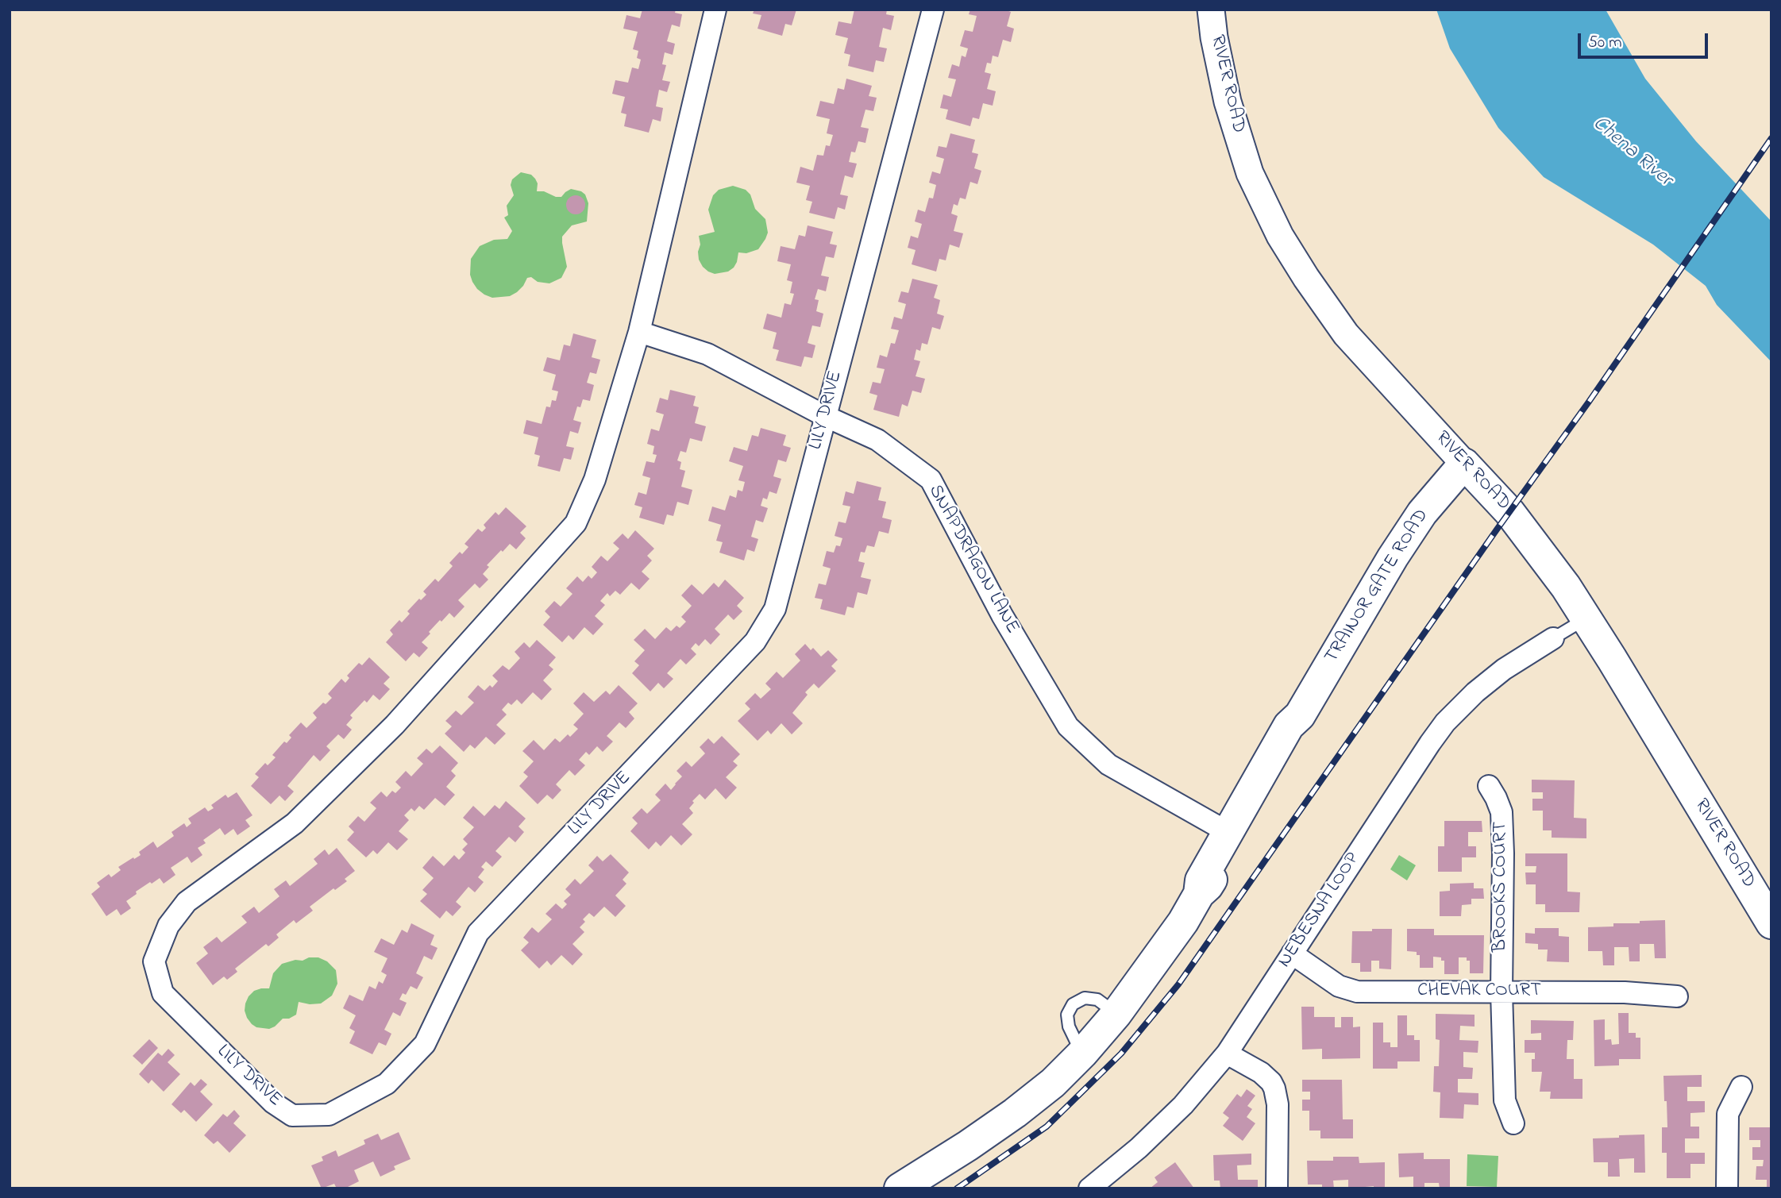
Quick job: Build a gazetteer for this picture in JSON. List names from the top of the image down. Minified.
{"streets":{"main road":["RIVER ROAD","TRAINOR GATE ROAD"],"street":["LILY DRIVE","SNAPDRAGON LANE","BROOKS COURT","NEBESNA LOOP","CHEVAK COURT"]},"crossings":[["RIVER ROAD","TRAINOR GATE ROAD"],["LILY DRIVE","SNAPDRAGON LANE"],["SNAPDRAGON LANE","TRAINOR GATE ROAD"],["BROOKS COURT","CHEVAK COURT"],["NEBESNA LOOP","CHEVAK COURT"]],"water":["Chena River"],"scale_bar":"50 m"}
